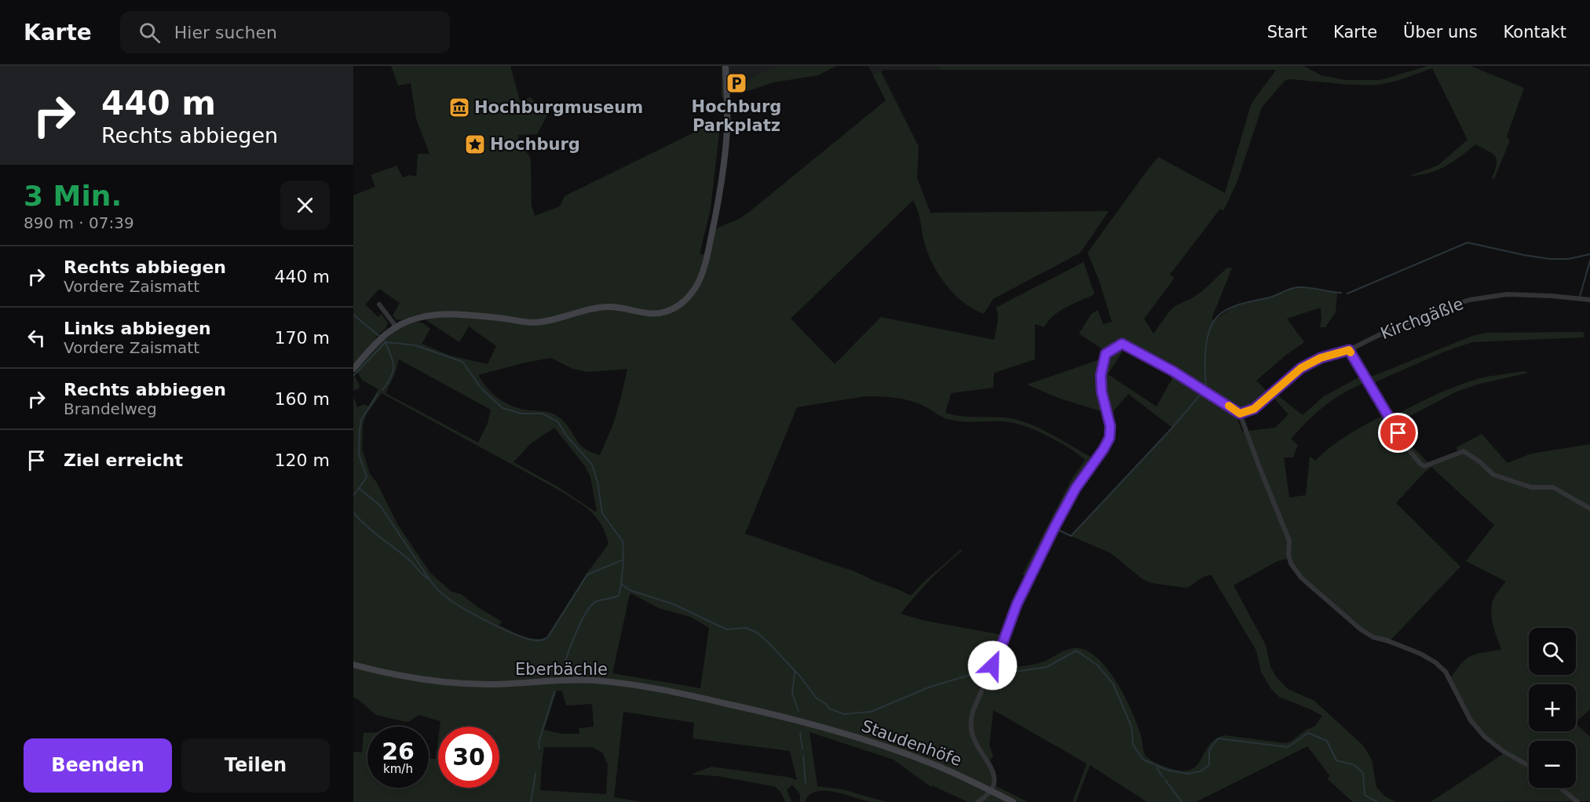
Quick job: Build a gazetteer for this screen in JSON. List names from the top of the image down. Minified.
{"streets":{"main road":["Eberbächle","Staudenhöfe"],"street":["Kirchgäßle"]},"crossings":[["Eberbächle","Staudenhöfe"]],"places":{"parking":["Hochburg Parkplatz"],"museum":["Hochburgmuseum"],"place":["Hochburg"]},"page":{"header":"Karte","search":"Hier suchen","nav":["Start","Karte","Über uns","Kontakt"],"turn":["440 m","Rechts abbiegen"],"heading":["3 Min.","890 m · 07:39"],"list":[{"name":"Rechts abbiegen","note":"Vordere Zaismatt","value":"440 m"},{"name":"Links abbiegen","note":"Vordere Zaismatt","value":"170 m"},{"name":"Rechts abbiegen","note":"Brandelweg","value":"160 m"},{"name":"Ziel erreicht","value":"120 m"}],"map_buttons":["+","−"],"speed":"26 km/h","limit":"30","buttons":["Beenden","Teilen"]}}
